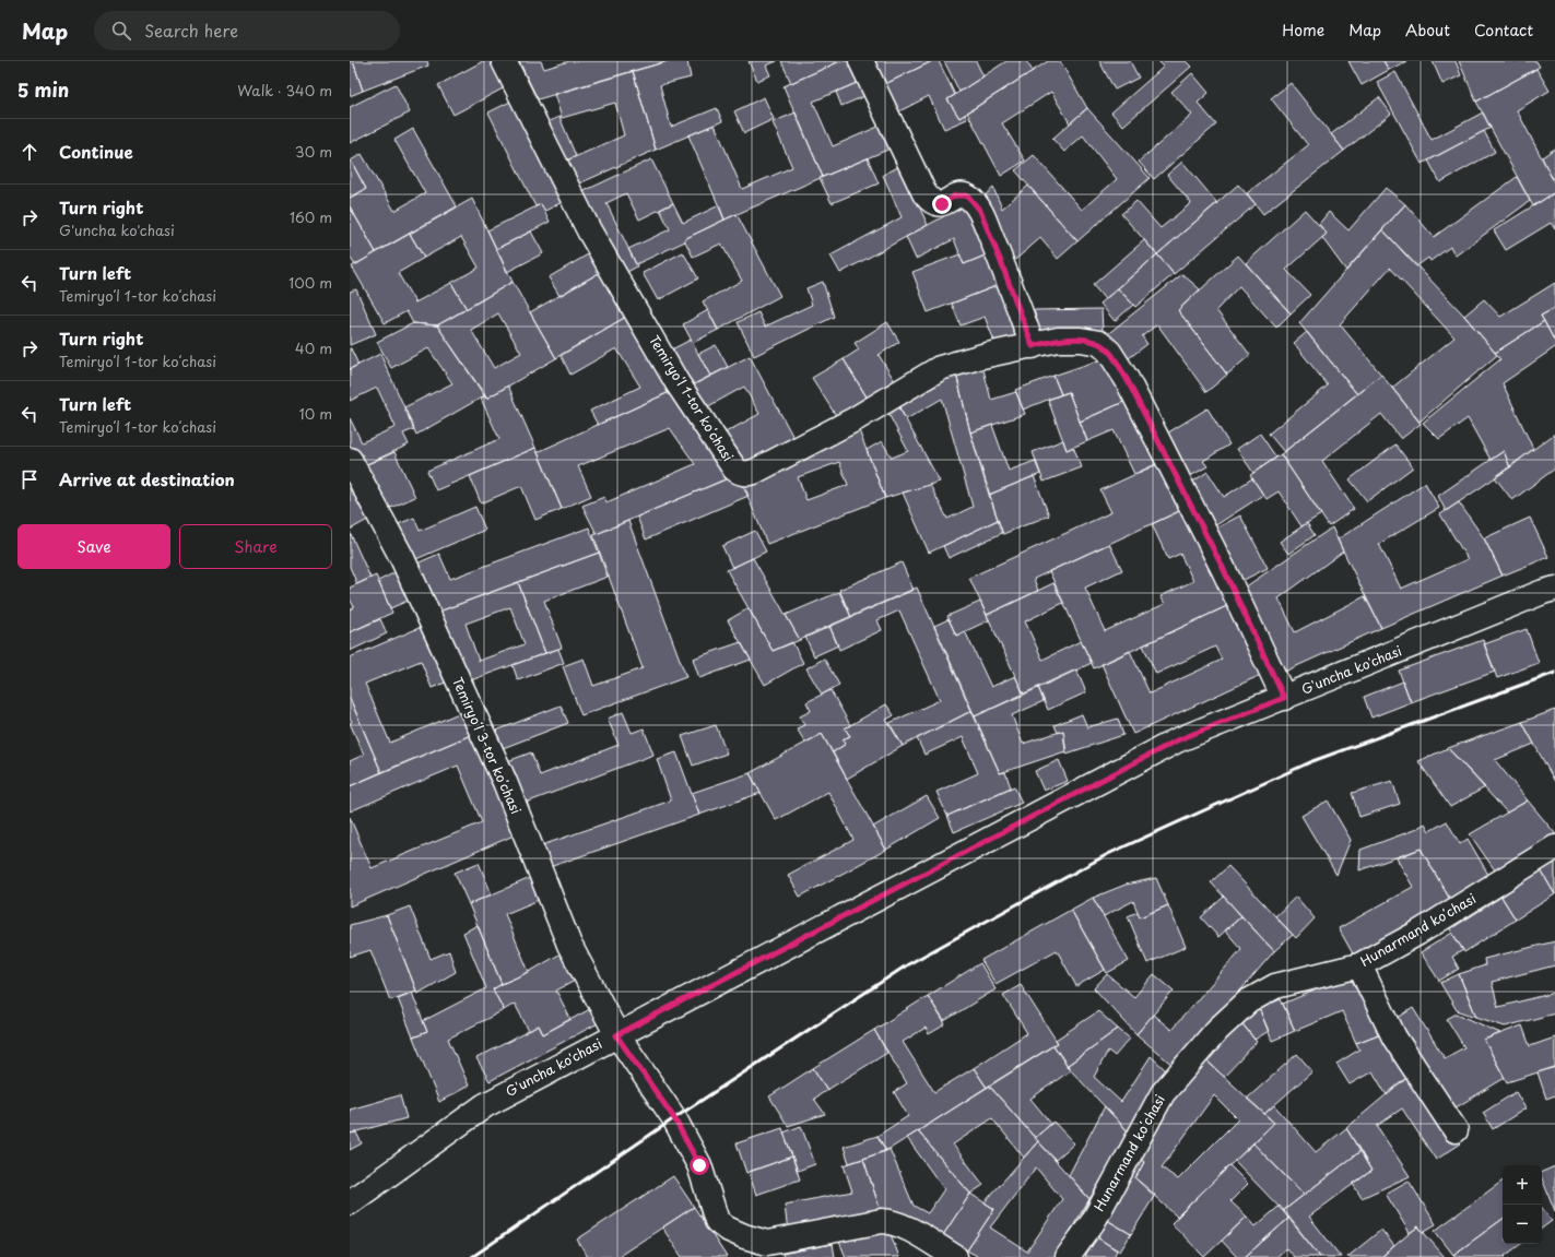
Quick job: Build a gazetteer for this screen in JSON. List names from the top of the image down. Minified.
{"streets":{"street":["Temiryoʻl 1-tor koʻchasi","G'uncha ko'chasi","Temiryoʻl 3-tor koʻchasi","Hunarmand koʻchasi"]},"crossings":[["Temiryoʻl 1-tor koʻchasi","G'uncha ko'chasi"],["G'uncha ko'chasi","Temiryoʻl 3-tor koʻchasi"]],"page":{"header":"Map","search":"Search here","nav":["Home","Map","About","Contact"],"heading":["5 min","Walk · 340 m"],"list":[["Continue","30 m"],["Turn right","G'uncha ko'chasi","160 m"],["Turn left","Temiryoʻl 1-tor koʻchasi","100 m"],["Turn right","Temiryoʻl 1-tor koʻchasi","40 m"],["Turn left","Temiryoʻl 1-tor koʻchasi","10 m"],"Arrive at destination"],"buttons":["Save","Share"],"map_buttons":["+","−"]}}
